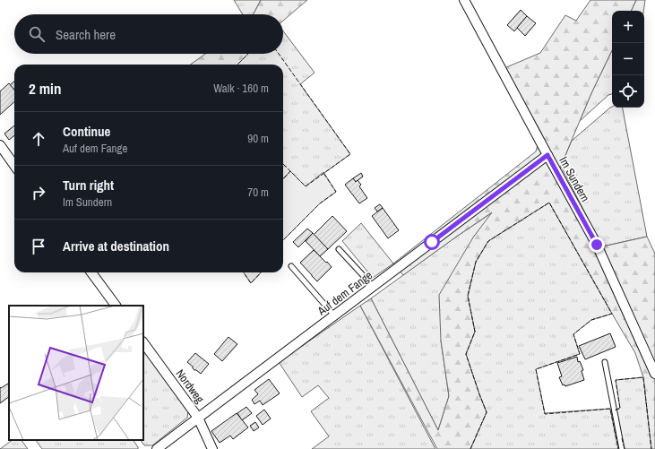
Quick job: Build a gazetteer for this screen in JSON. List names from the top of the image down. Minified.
{"streets":{"street":["Im Sundern","Auf dem Fange","Nordweg"]},"crossings":[["Im Sundern","Auf dem Fange"],["Auf dem Fange","Nordweg"]],"page":{"map_buttons":["+","−"],"search":"Search here","heading":["2 min","Walk · 160 m"],"list":[["Continue","Auf dem Fange","90 m"],["Turn right","Im Sundern","70 m"],"Arrive at destination"]}}
